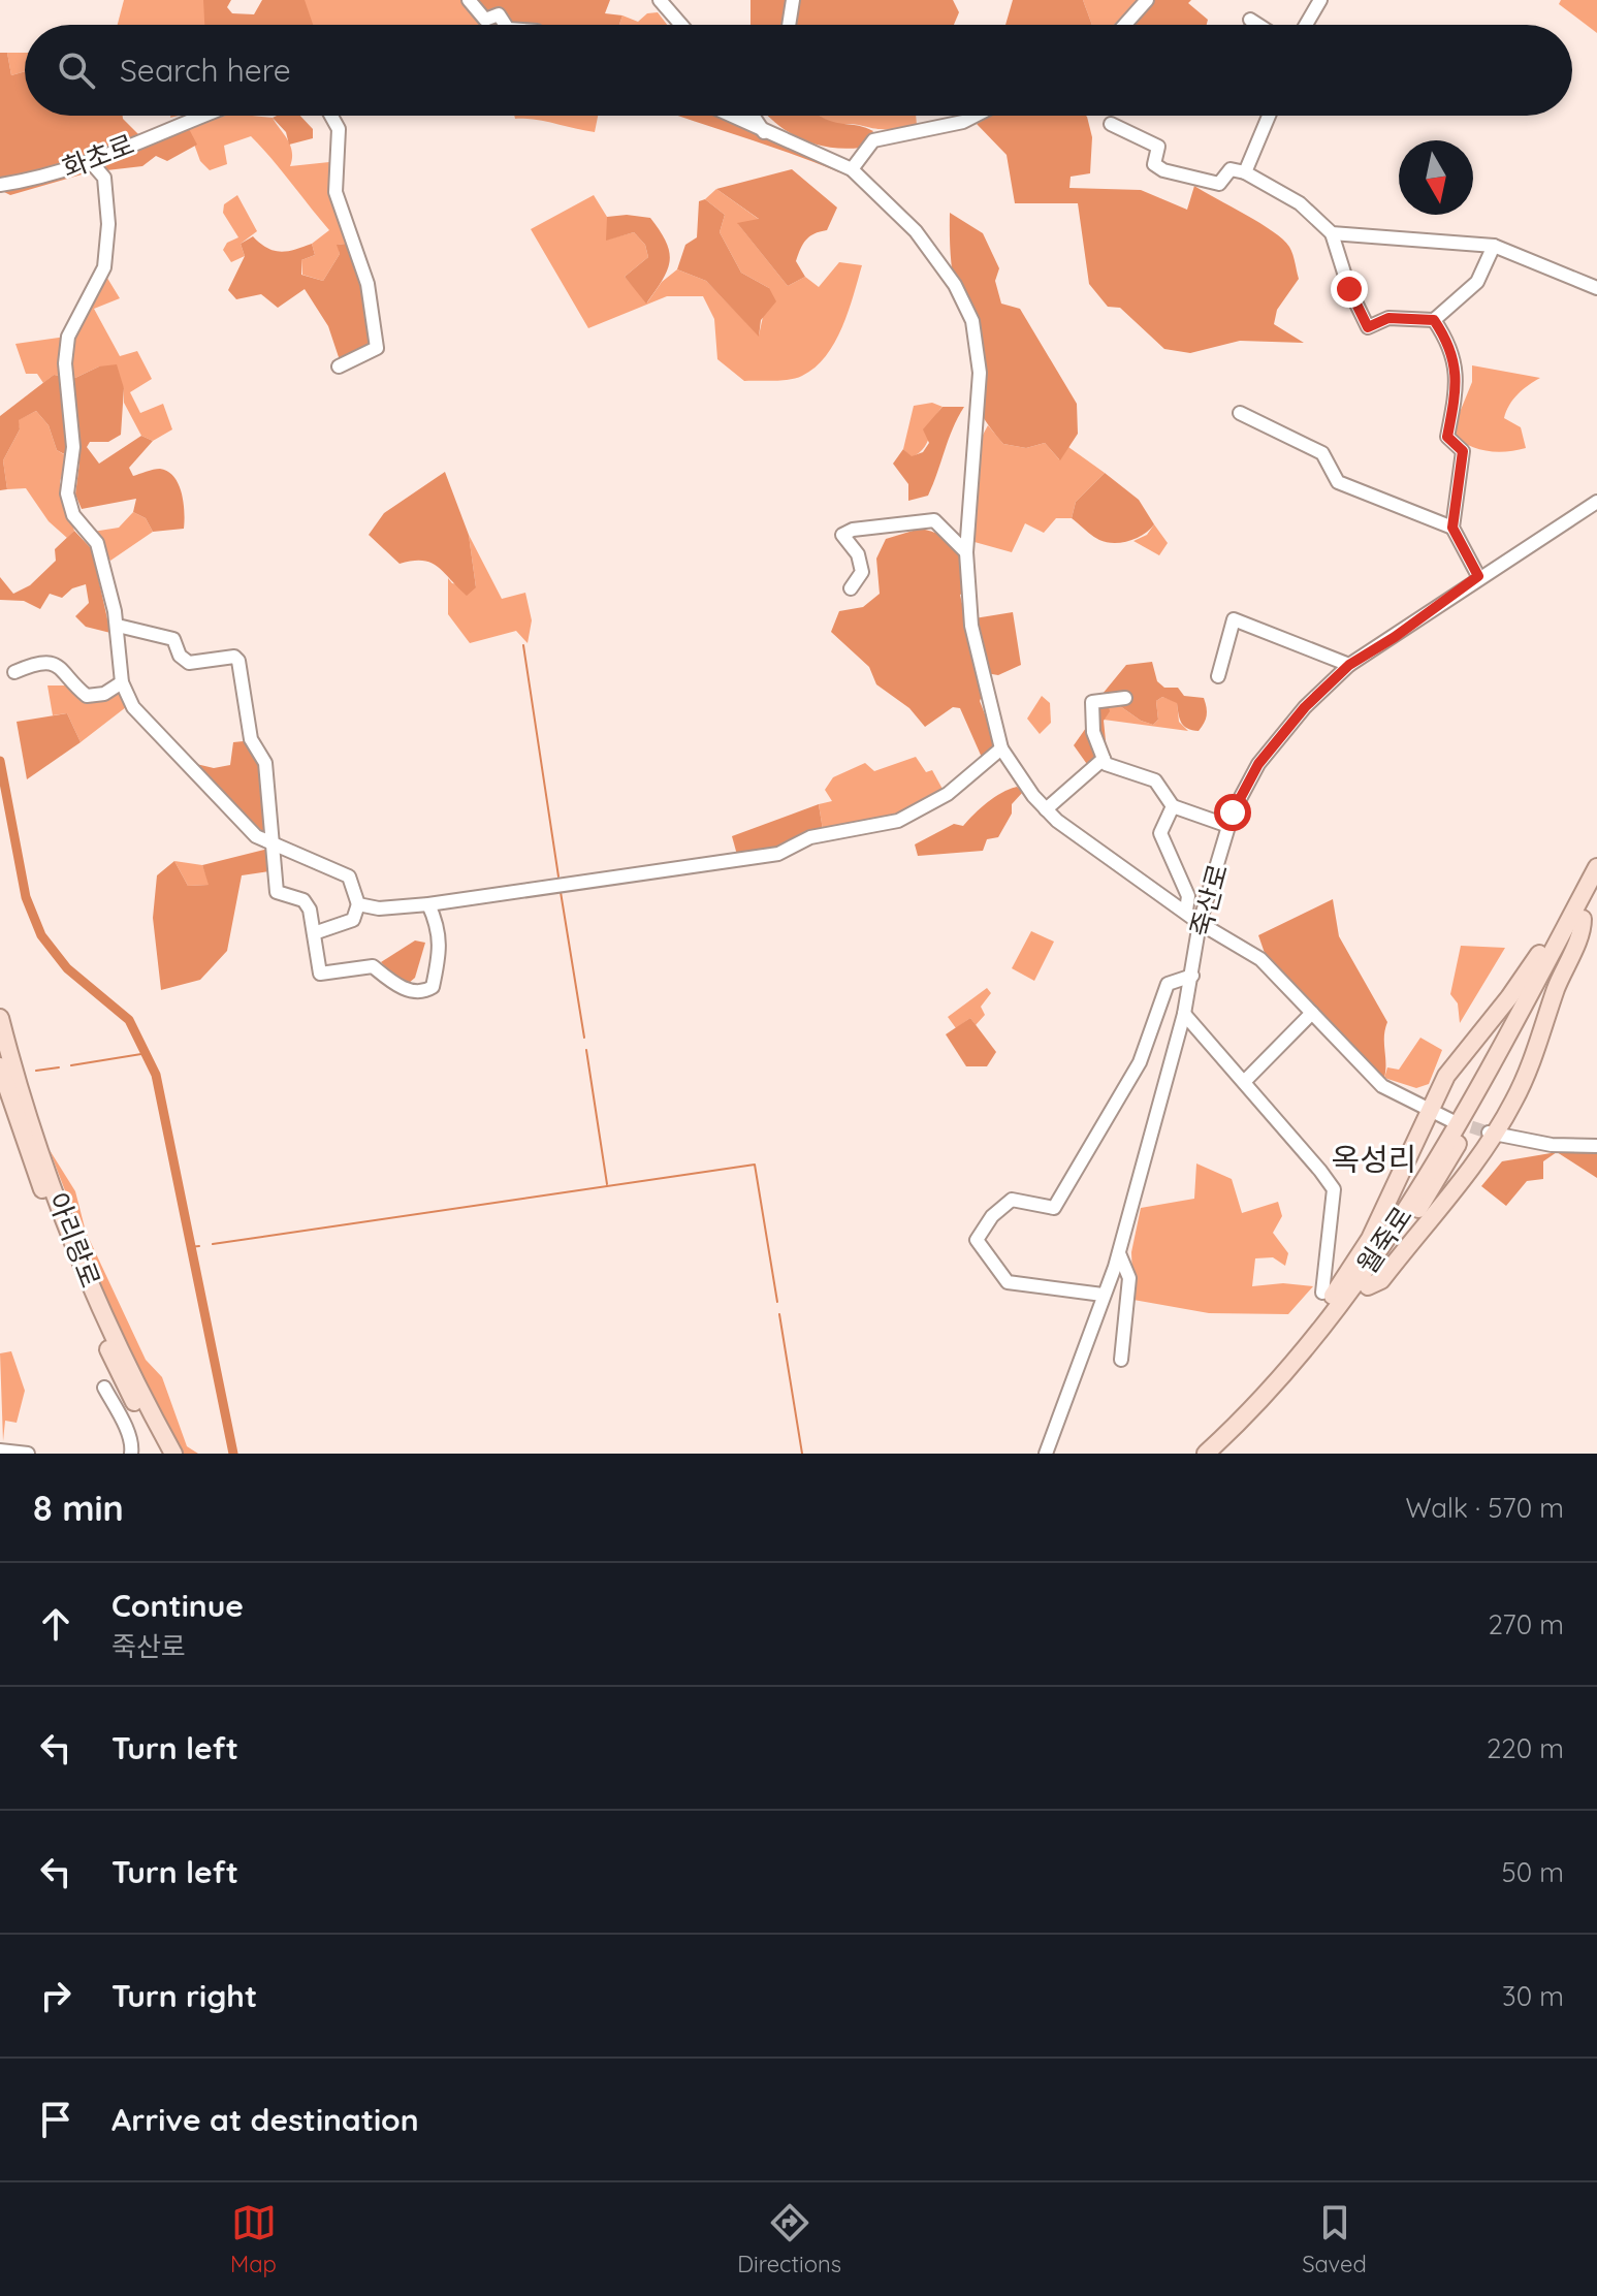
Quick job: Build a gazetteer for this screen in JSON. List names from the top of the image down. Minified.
{"streets":{"main road":["아리랑로","월죽로"],"street":["화초로","죽산로"]},"districts":["옥성리"],"north":"bottom","page":{"search":"Search here","heading":["8 min","Walk · 570 m"],"list":[["Continue","죽산로","270 m"],["Turn left","220 m"],["Turn left","50 m"],["Turn right","30 m"],"Arrive at destination"],"nav":["Map","Directions","Saved"]}}
